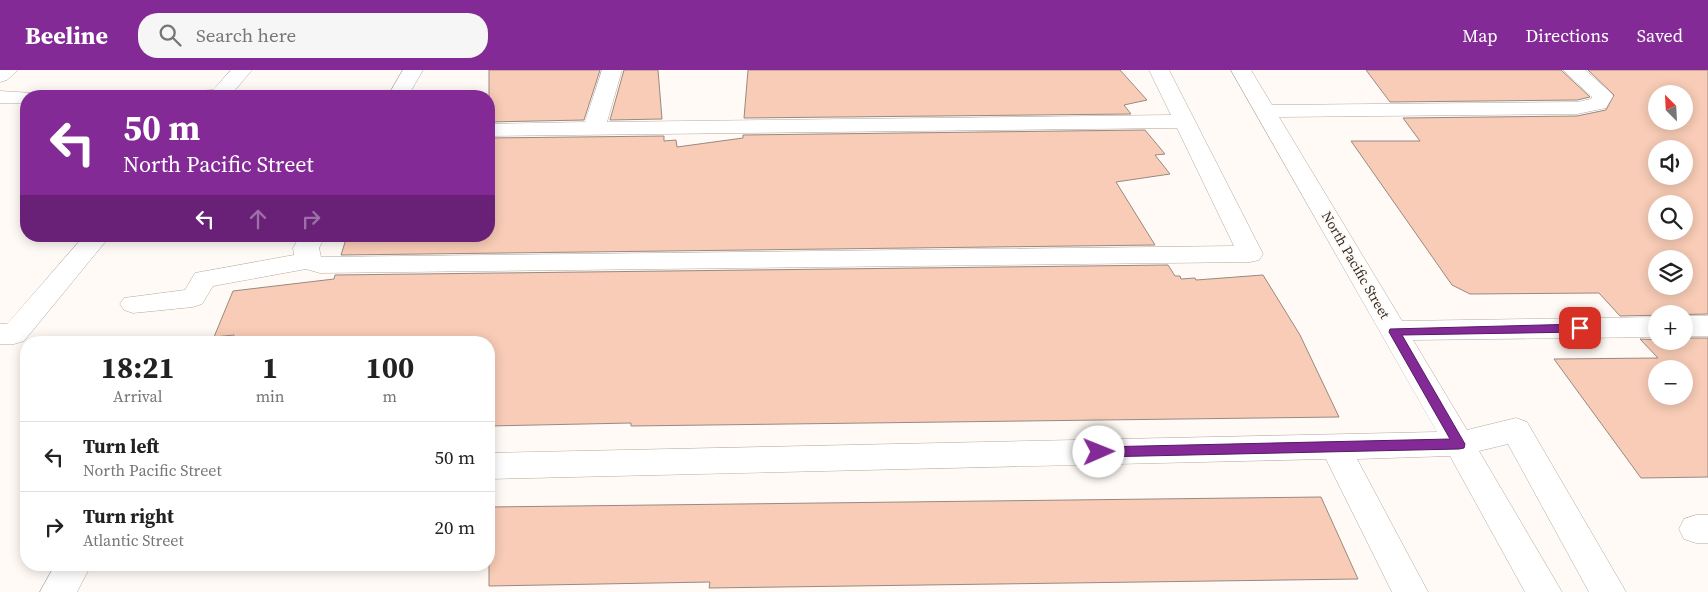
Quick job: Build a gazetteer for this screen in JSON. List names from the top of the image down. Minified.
{"streets":{"street":["North Pacific Street"]},"north":"top left","page":{"header":"Beeline","search":"Search here","nav":["Map","Directions","Saved"],"map_buttons":["+","−"],"turn":["50 m","North Pacific Street"],"eta":["18:21","Arrival","1","min","100","m"],"list":[{"name":"Turn left","note":"North Pacific Street","value":"50 m"},{"name":"Turn right","note":"Atlantic Street","value":"20 m"}]}}
